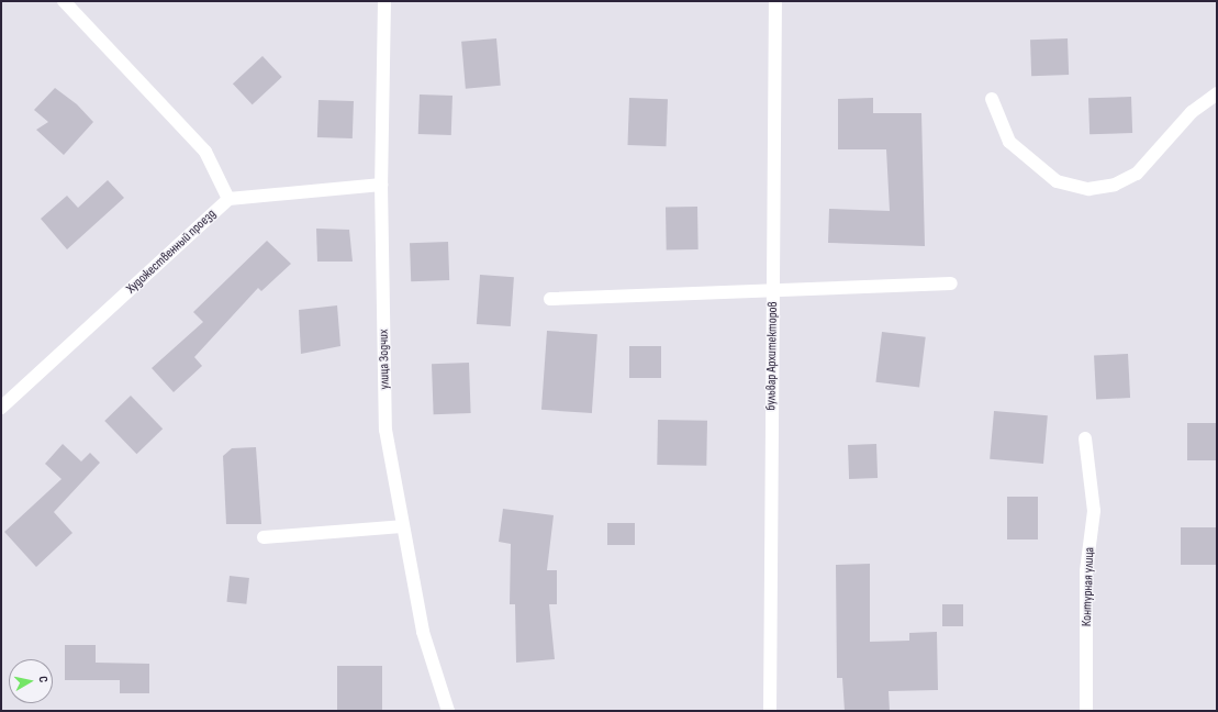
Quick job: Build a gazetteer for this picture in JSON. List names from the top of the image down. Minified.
{"streets":{"street":["Художественный проезд","бульвар Архитекторов","улица Зодчих","Контурная улица"]},"crossings":[["Художественный проезд","улица Зодчих"]],"north":"right"}
